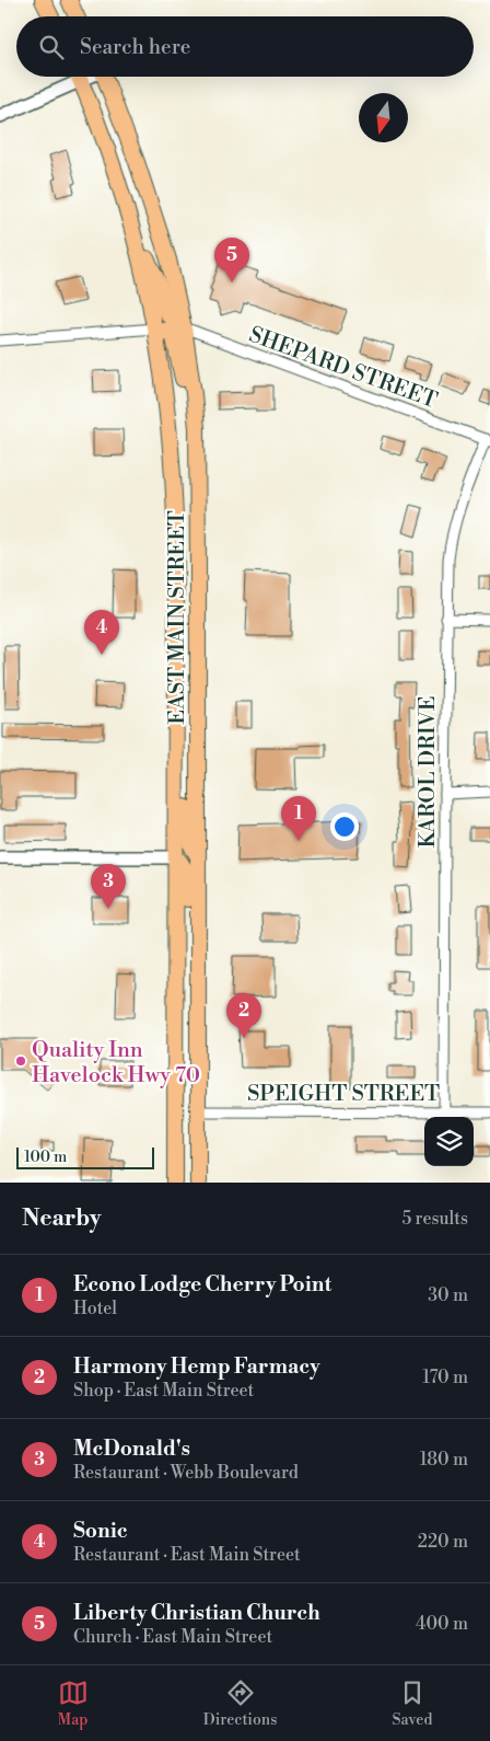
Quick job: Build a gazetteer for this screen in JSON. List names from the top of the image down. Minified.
{"streets":{"main road":["EAST MAIN STREET"],"street":["SHEPARD STREET","KAROL DRIVE","SPEIGHT STREET"]},"crossings":[["SHEPARD STREET","EAST MAIN STREET"],["SHEPARD STREET","KAROL DRIVE"],["EAST MAIN STREET","SPEIGHT STREET"],["KAROL DRIVE","SPEIGHT STREET"]],"places":["Quality Inn Havelock Hwy 70"],"scale_bar":"100 m","north":"bottom","page":{"search":"Search here","pins":["5","4","1","3","2"],"scale":"100 m","heading":["Nearby","5 results"],"list":[{"mark":"1","name":"Econo Lodge Cherry Point","note":"Hotel","value":"30 m"},{"mark":"2","name":"Harmony Hemp Farmacy","note":"Shop · East Main Street","value":"170 m"},{"mark":"3","name":"McDonald's","note":"Restaurant · Webb Boulevard","value":"180 m"},{"mark":"4","name":"Sonic","note":"Restaurant · East Main Street","value":"220 m"},{"mark":"5","name":"Liberty Christian Church","note":"Church · East Main Street","value":"400 m"}],"nav":["Map","Directions","Saved"]}}
